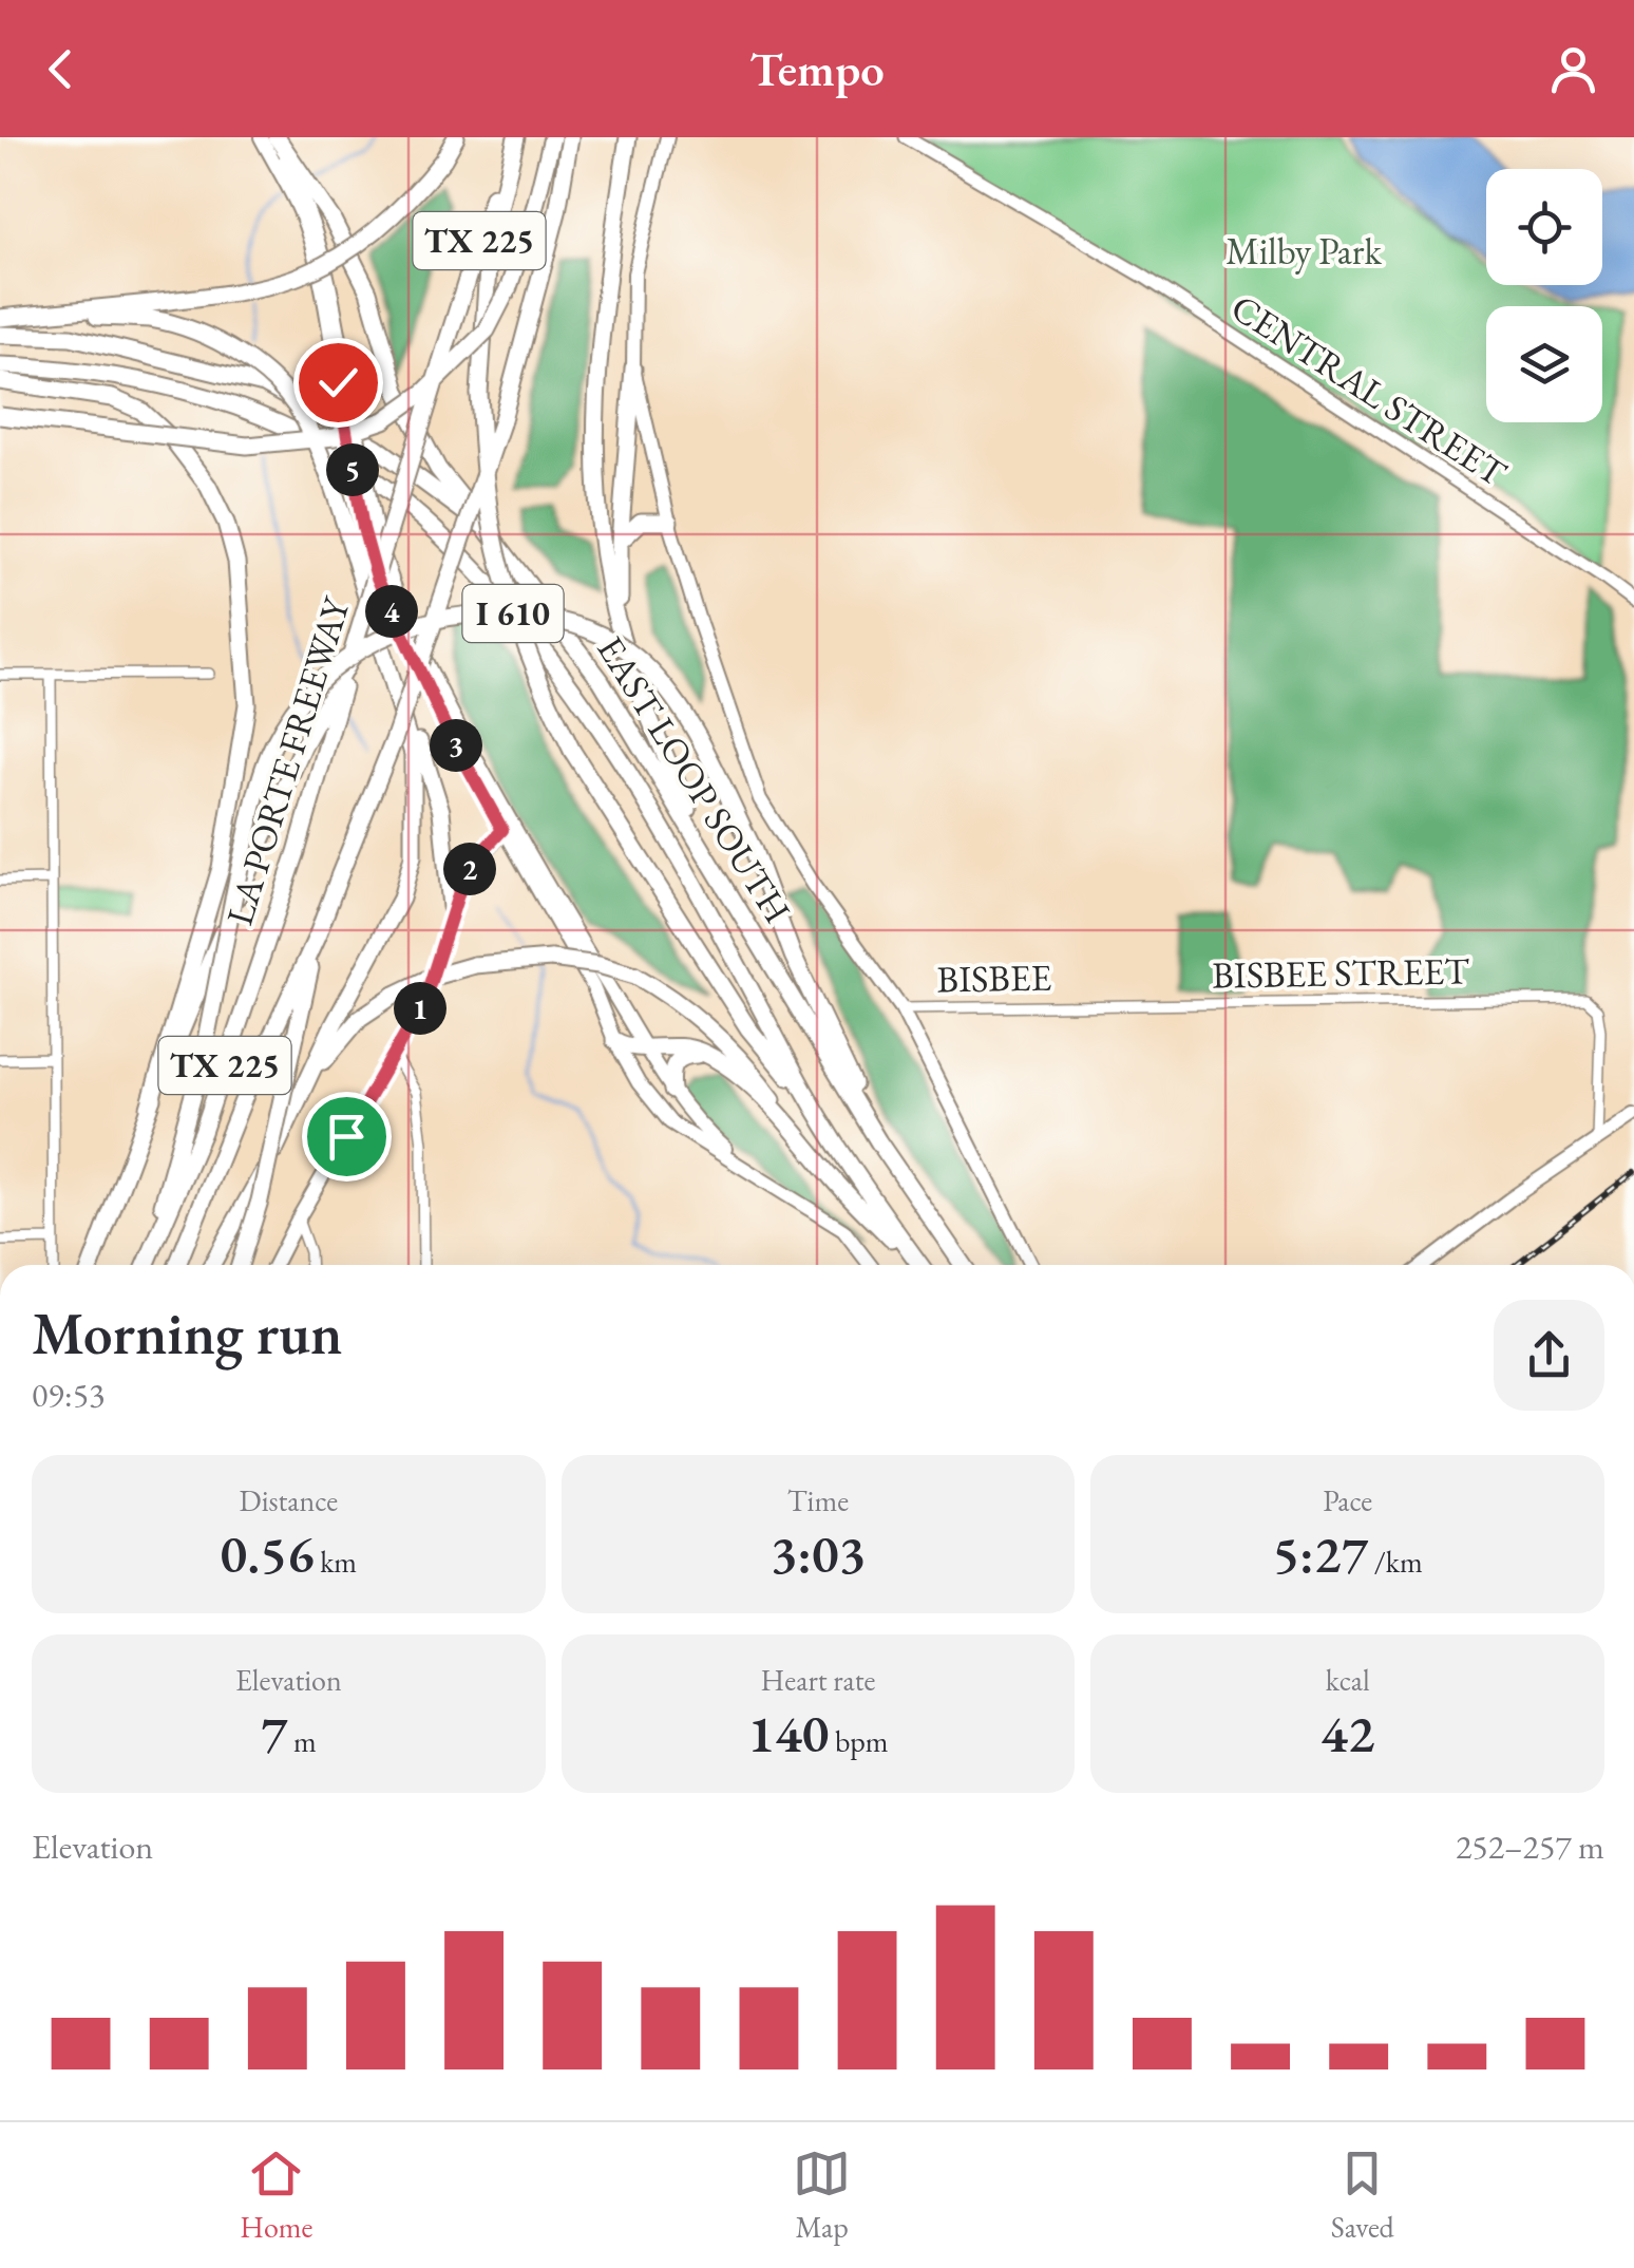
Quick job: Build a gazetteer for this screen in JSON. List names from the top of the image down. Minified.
{"streets":{"highway":["TX 225","I 610","LA PORTE FREEWAY","EAST LOOP SOUTH"],"street":["CENTRAL STREET","BISBEE STREET","BISBEE"]},"crossings":[["BISBEE STREET","BISBEE"]],"parks":["Milby Park"],"page":{"header":"Tempo","pins":["5","4","3","2","1"],"heading":["Morning run","09:53"],"stats":[["Distance","0.56 km"],["Time","3:03"],["Pace","5:27 /km"],["Elevation","7 m"],["Heart rate","140 bpm"],["kcal","42"]],"chart":["Elevation","252–257 m"],"tabs":["Home","Map","Saved"]}}
